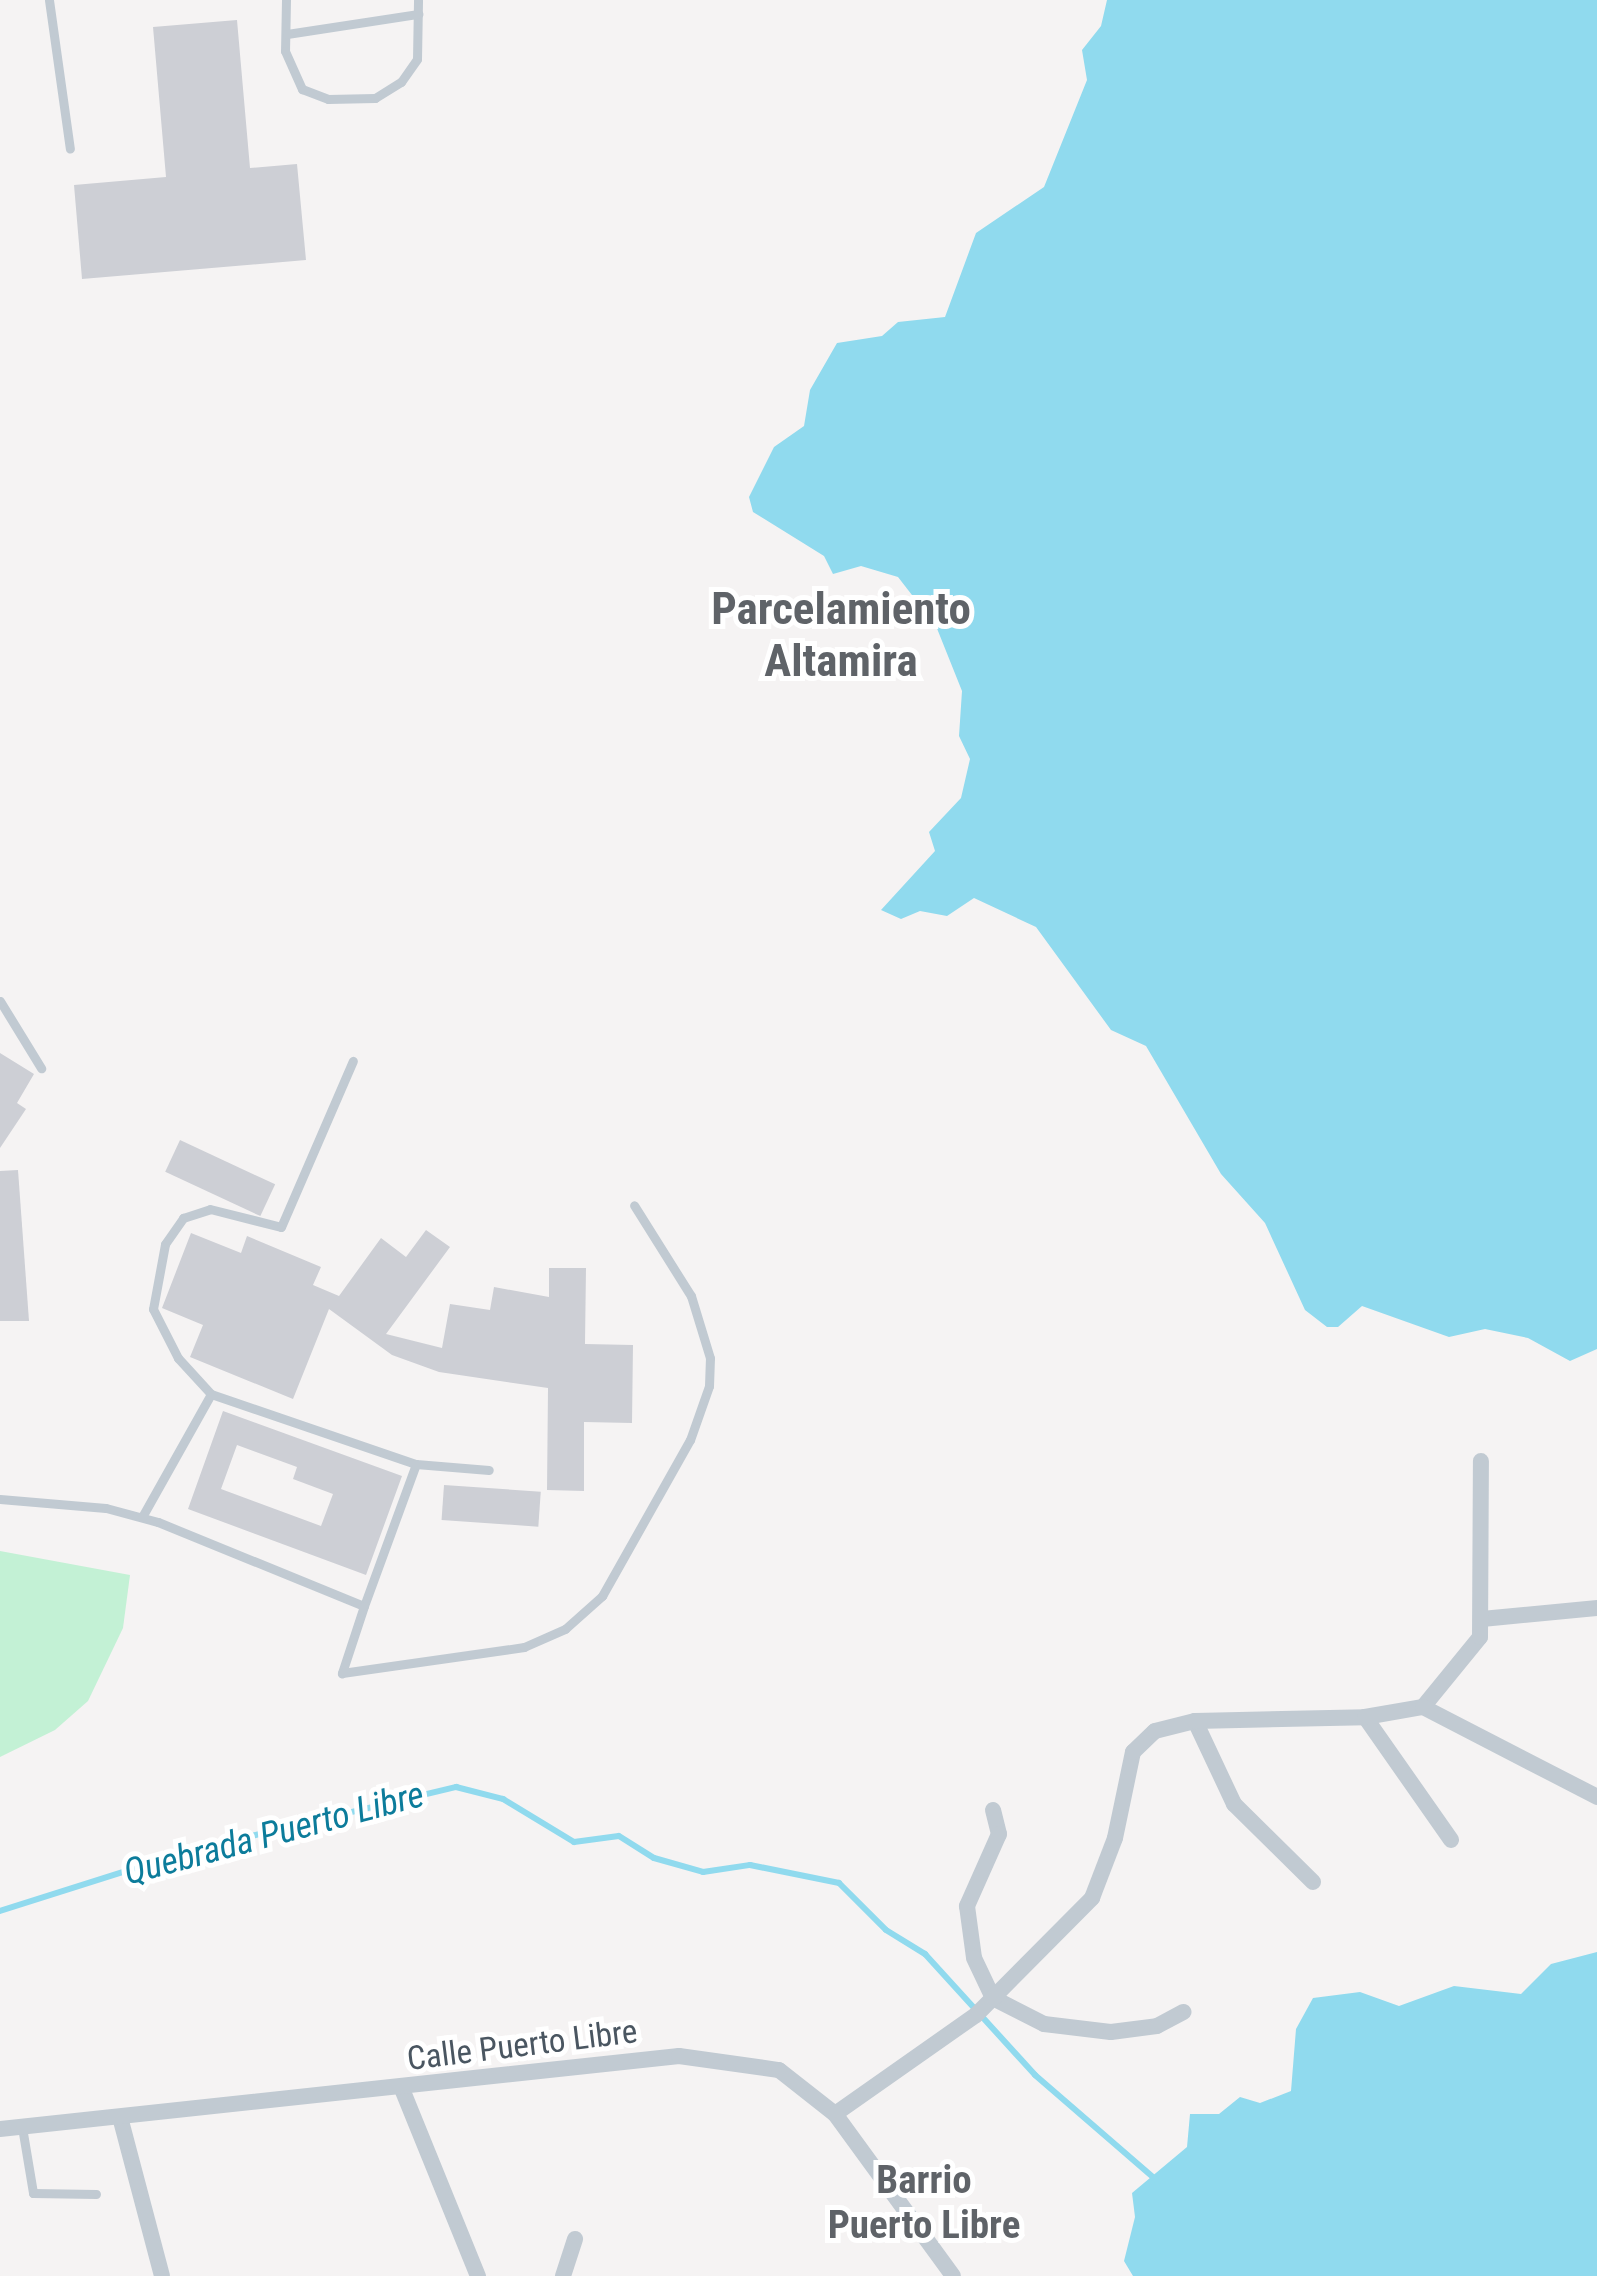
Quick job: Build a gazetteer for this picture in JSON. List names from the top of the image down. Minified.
{"streets":{"street":["Calle Puerto Libre"]},"districts":["Parcelamiento Altamira","Barrio Puerto Libre"],"water":["Quebrada Puerto Libre"]}
